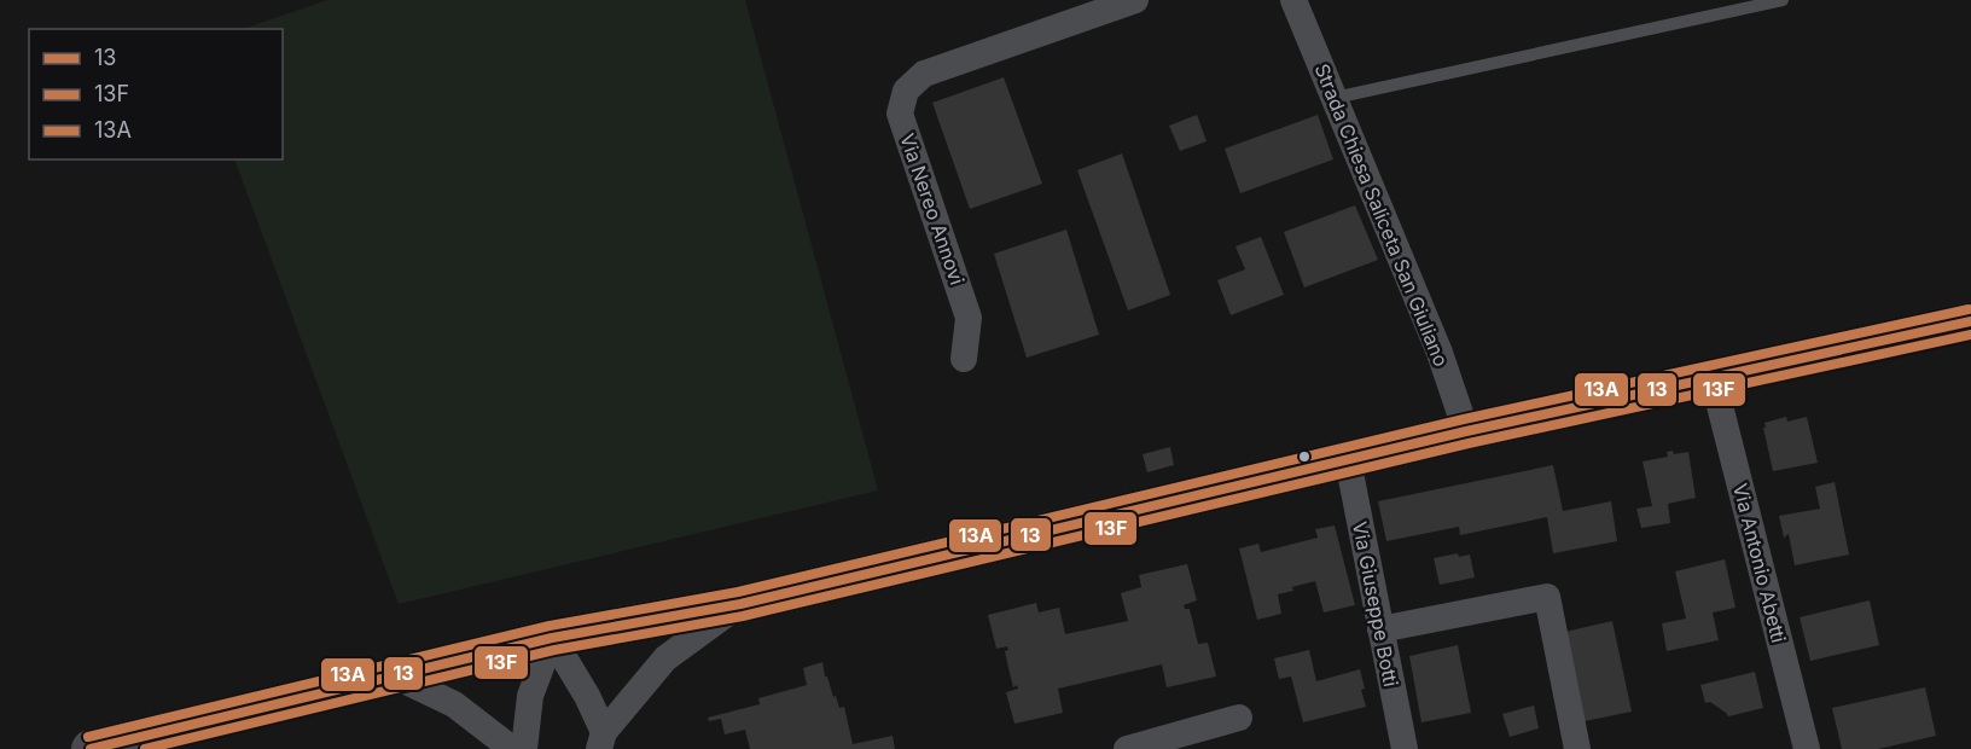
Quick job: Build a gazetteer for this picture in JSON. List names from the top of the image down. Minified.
{"streets":{"street":["Via Nereo Annovi","Strada Chiesa Saliceta San Giuliano","Via Antonio Abetti","Via Giuseppe Botti"]},"lines":["transit line 13A","transit line 13","transit line 13F"],"legend":["13","13F","13A"]}
